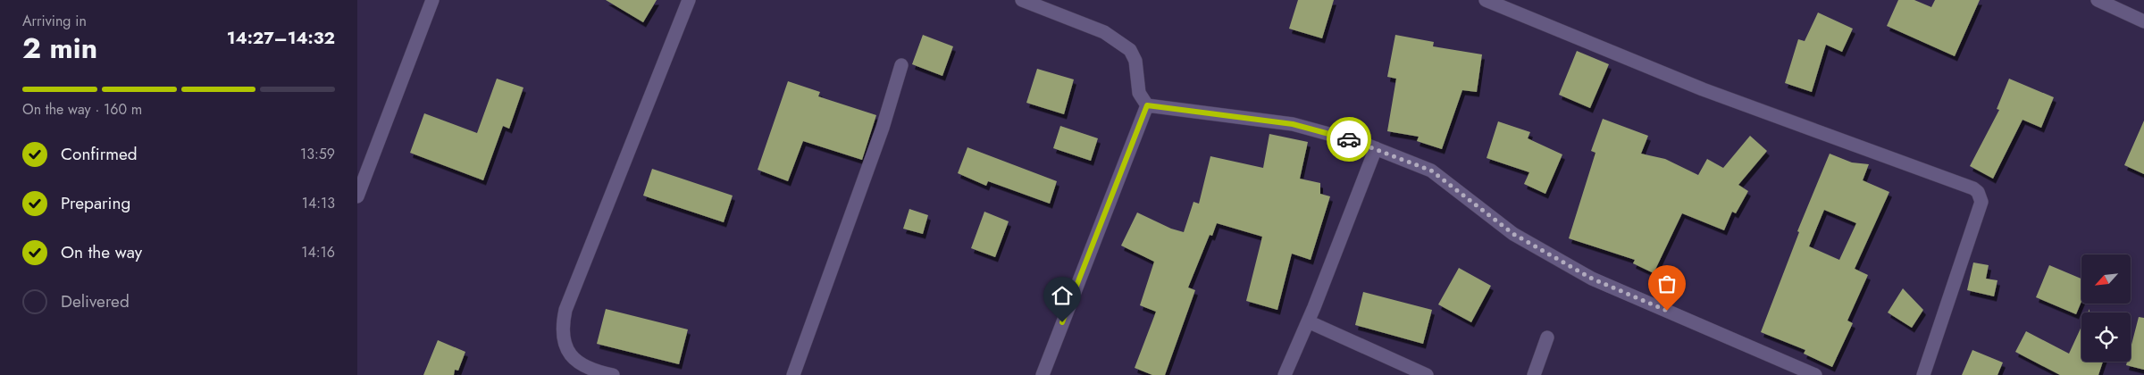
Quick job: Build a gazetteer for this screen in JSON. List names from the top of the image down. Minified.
{"north":"bottom left","page":{"heading":["2 min","Arriving in","14:27–14:32"],"bar":"On the way · 160 m","list":[["Confirmed","13:59"],["Preparing","14:13"],["On the way","14:16"],"Delivered"]}}
